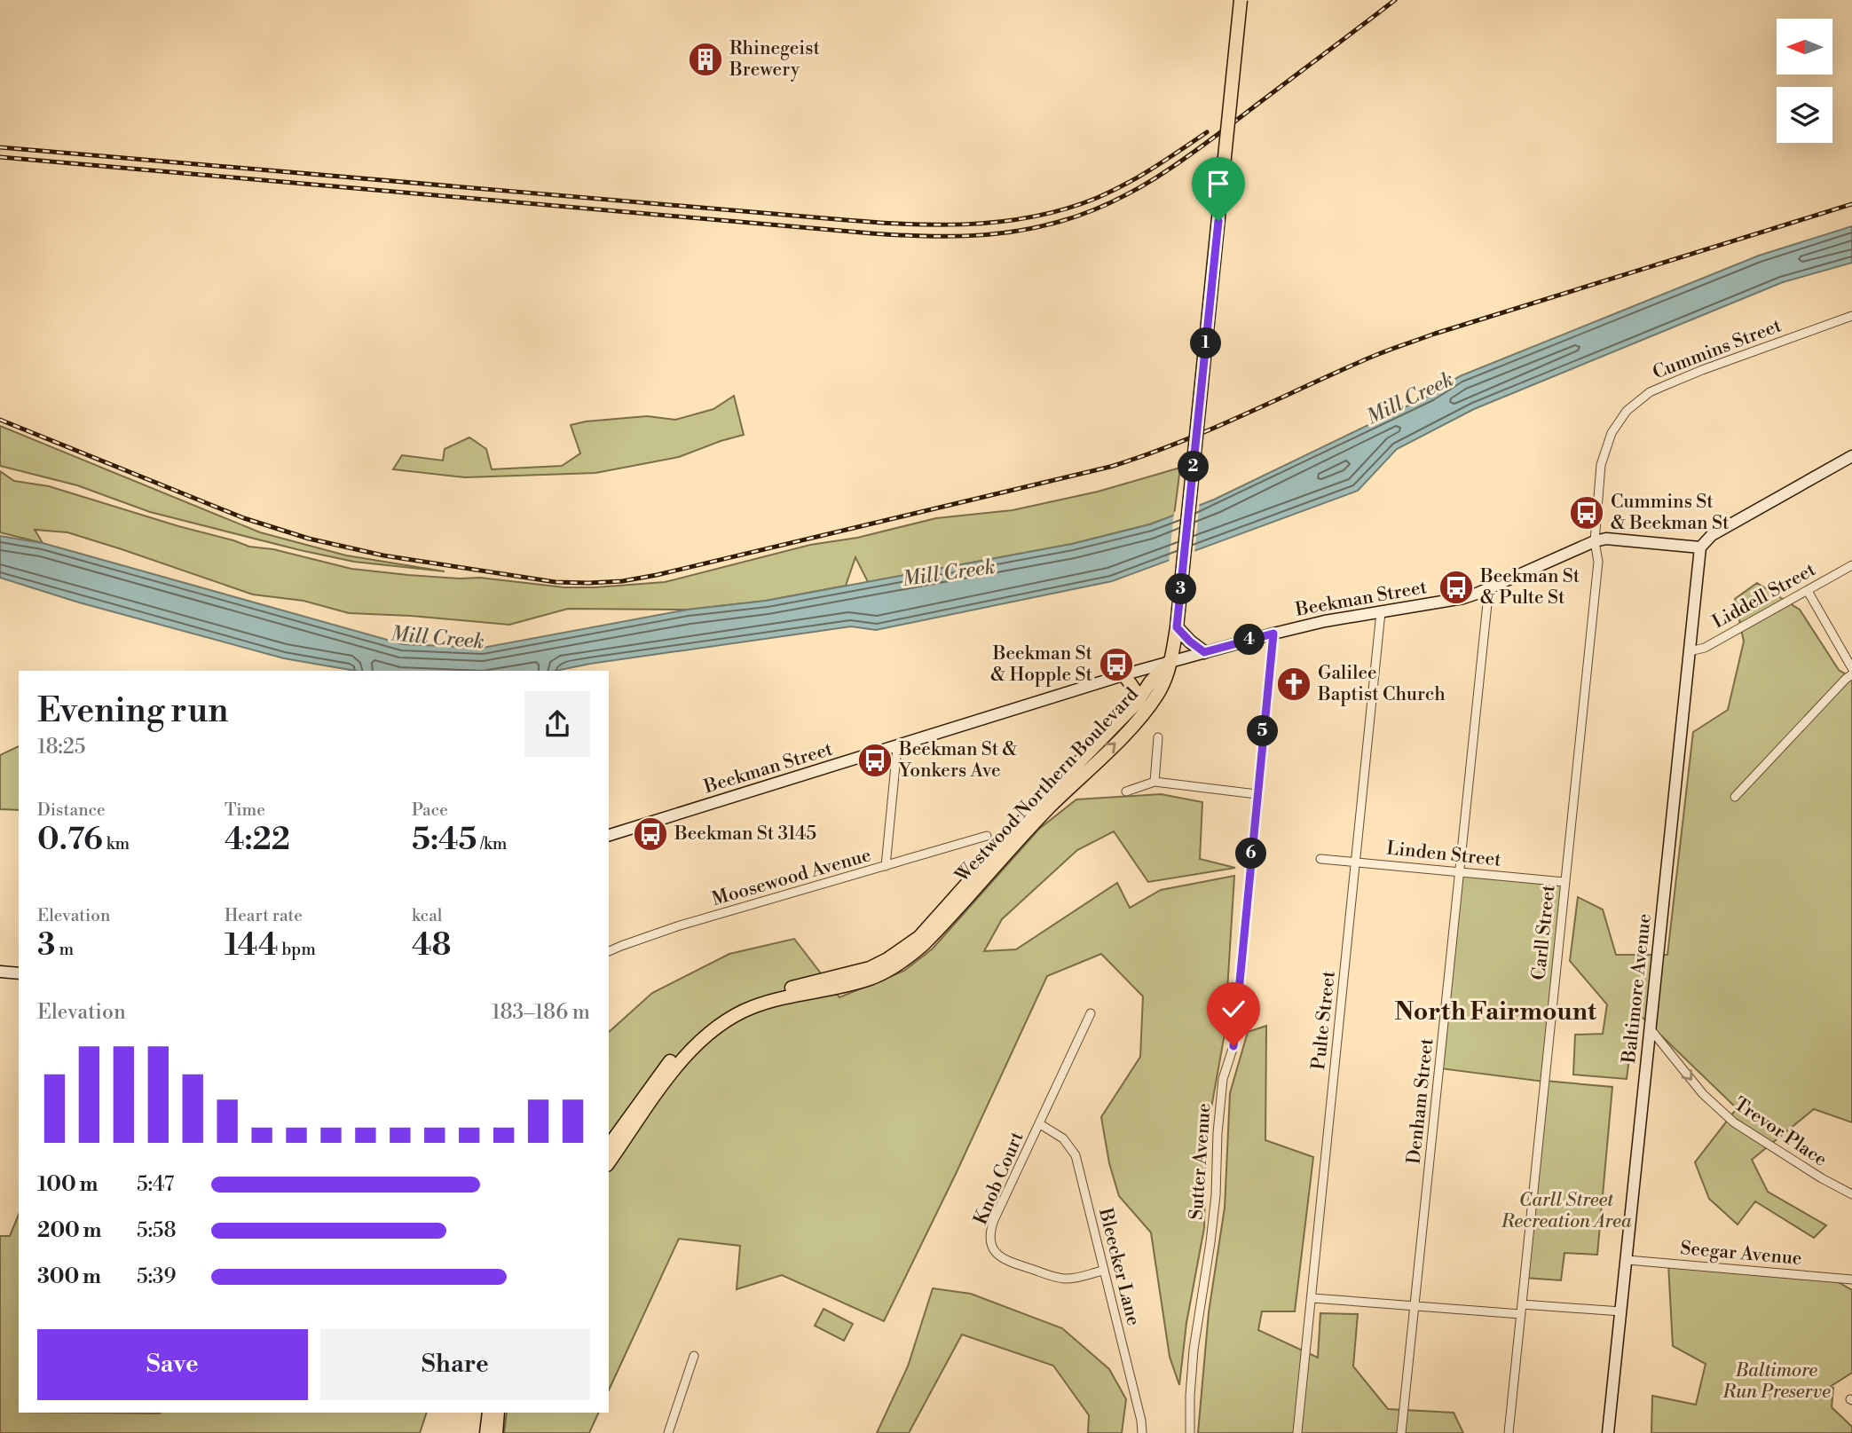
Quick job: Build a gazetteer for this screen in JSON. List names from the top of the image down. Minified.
{"streets":{"main road":["Beekman Street","Westwood Northern Boulevard","Baltimore Avenue"],"street":["Cummins Street","Liddell Street","Linden Street","Moosewood Avenue","Carll Street","Pulte Street","Denham Street","Trevor Place","Sutter Avenue","Knob Court","Seegar Avenue","Bleecker Lane"]},"crossings":[["Cummins Street","Carll Street"],["Liddell Street","Baltimore Avenue"],["Beekman Street","Westwood Northern Boulevard"],["Beekman Street","Carll Street"],["Beekman Street","Baltimore Avenue"],["Beekman Street","Pulte Street"],["Beekman Street","Denham Street"],["Beekman Street","Sutter Avenue"],["Linden Street","Carll Street"],["Linden Street","Pulte Street"],["Linden Street","Denham Street"],["Baltimore Avenue","Trevor Place"],["Baltimore Avenue","Seegar Avenue"],["Knob Court","Bleecker Lane"]],"one_way":["Trevor Place"],"districts":["North Fairmount"],"water":["Mill Creek"],"parks":["Carll Street Recreation Area","Baltimore Run Preserve"],"places":{"building":["Rhinegeist Brewery"],"bus stop":["Cummins St & Beekman St","Beekman St & Pulte St","Beekman St & Hopple St","Beekman St & Yonkers Ave","Beekman St 3145"],"church":["Galilee Baptist Church"]},"north":"left","page":{"pins":["1","2","3","4","5","6"],"heading":["Evening run","18:25"],"stats":[["Distance","0.76 km"],["Time","4:22"],["Pace","5:45 /km"],["Elevation","3 m"],["Heart rate","144 bpm"],["kcal","48"]],"chart":["Elevation","183–186 m"],"list":[{"name":"100 m","note":"5:47"},{"name":"200 m","note":"5:58"},{"name":"300 m","note":"5:39"}],"buttons":["Save","Share"]}}
